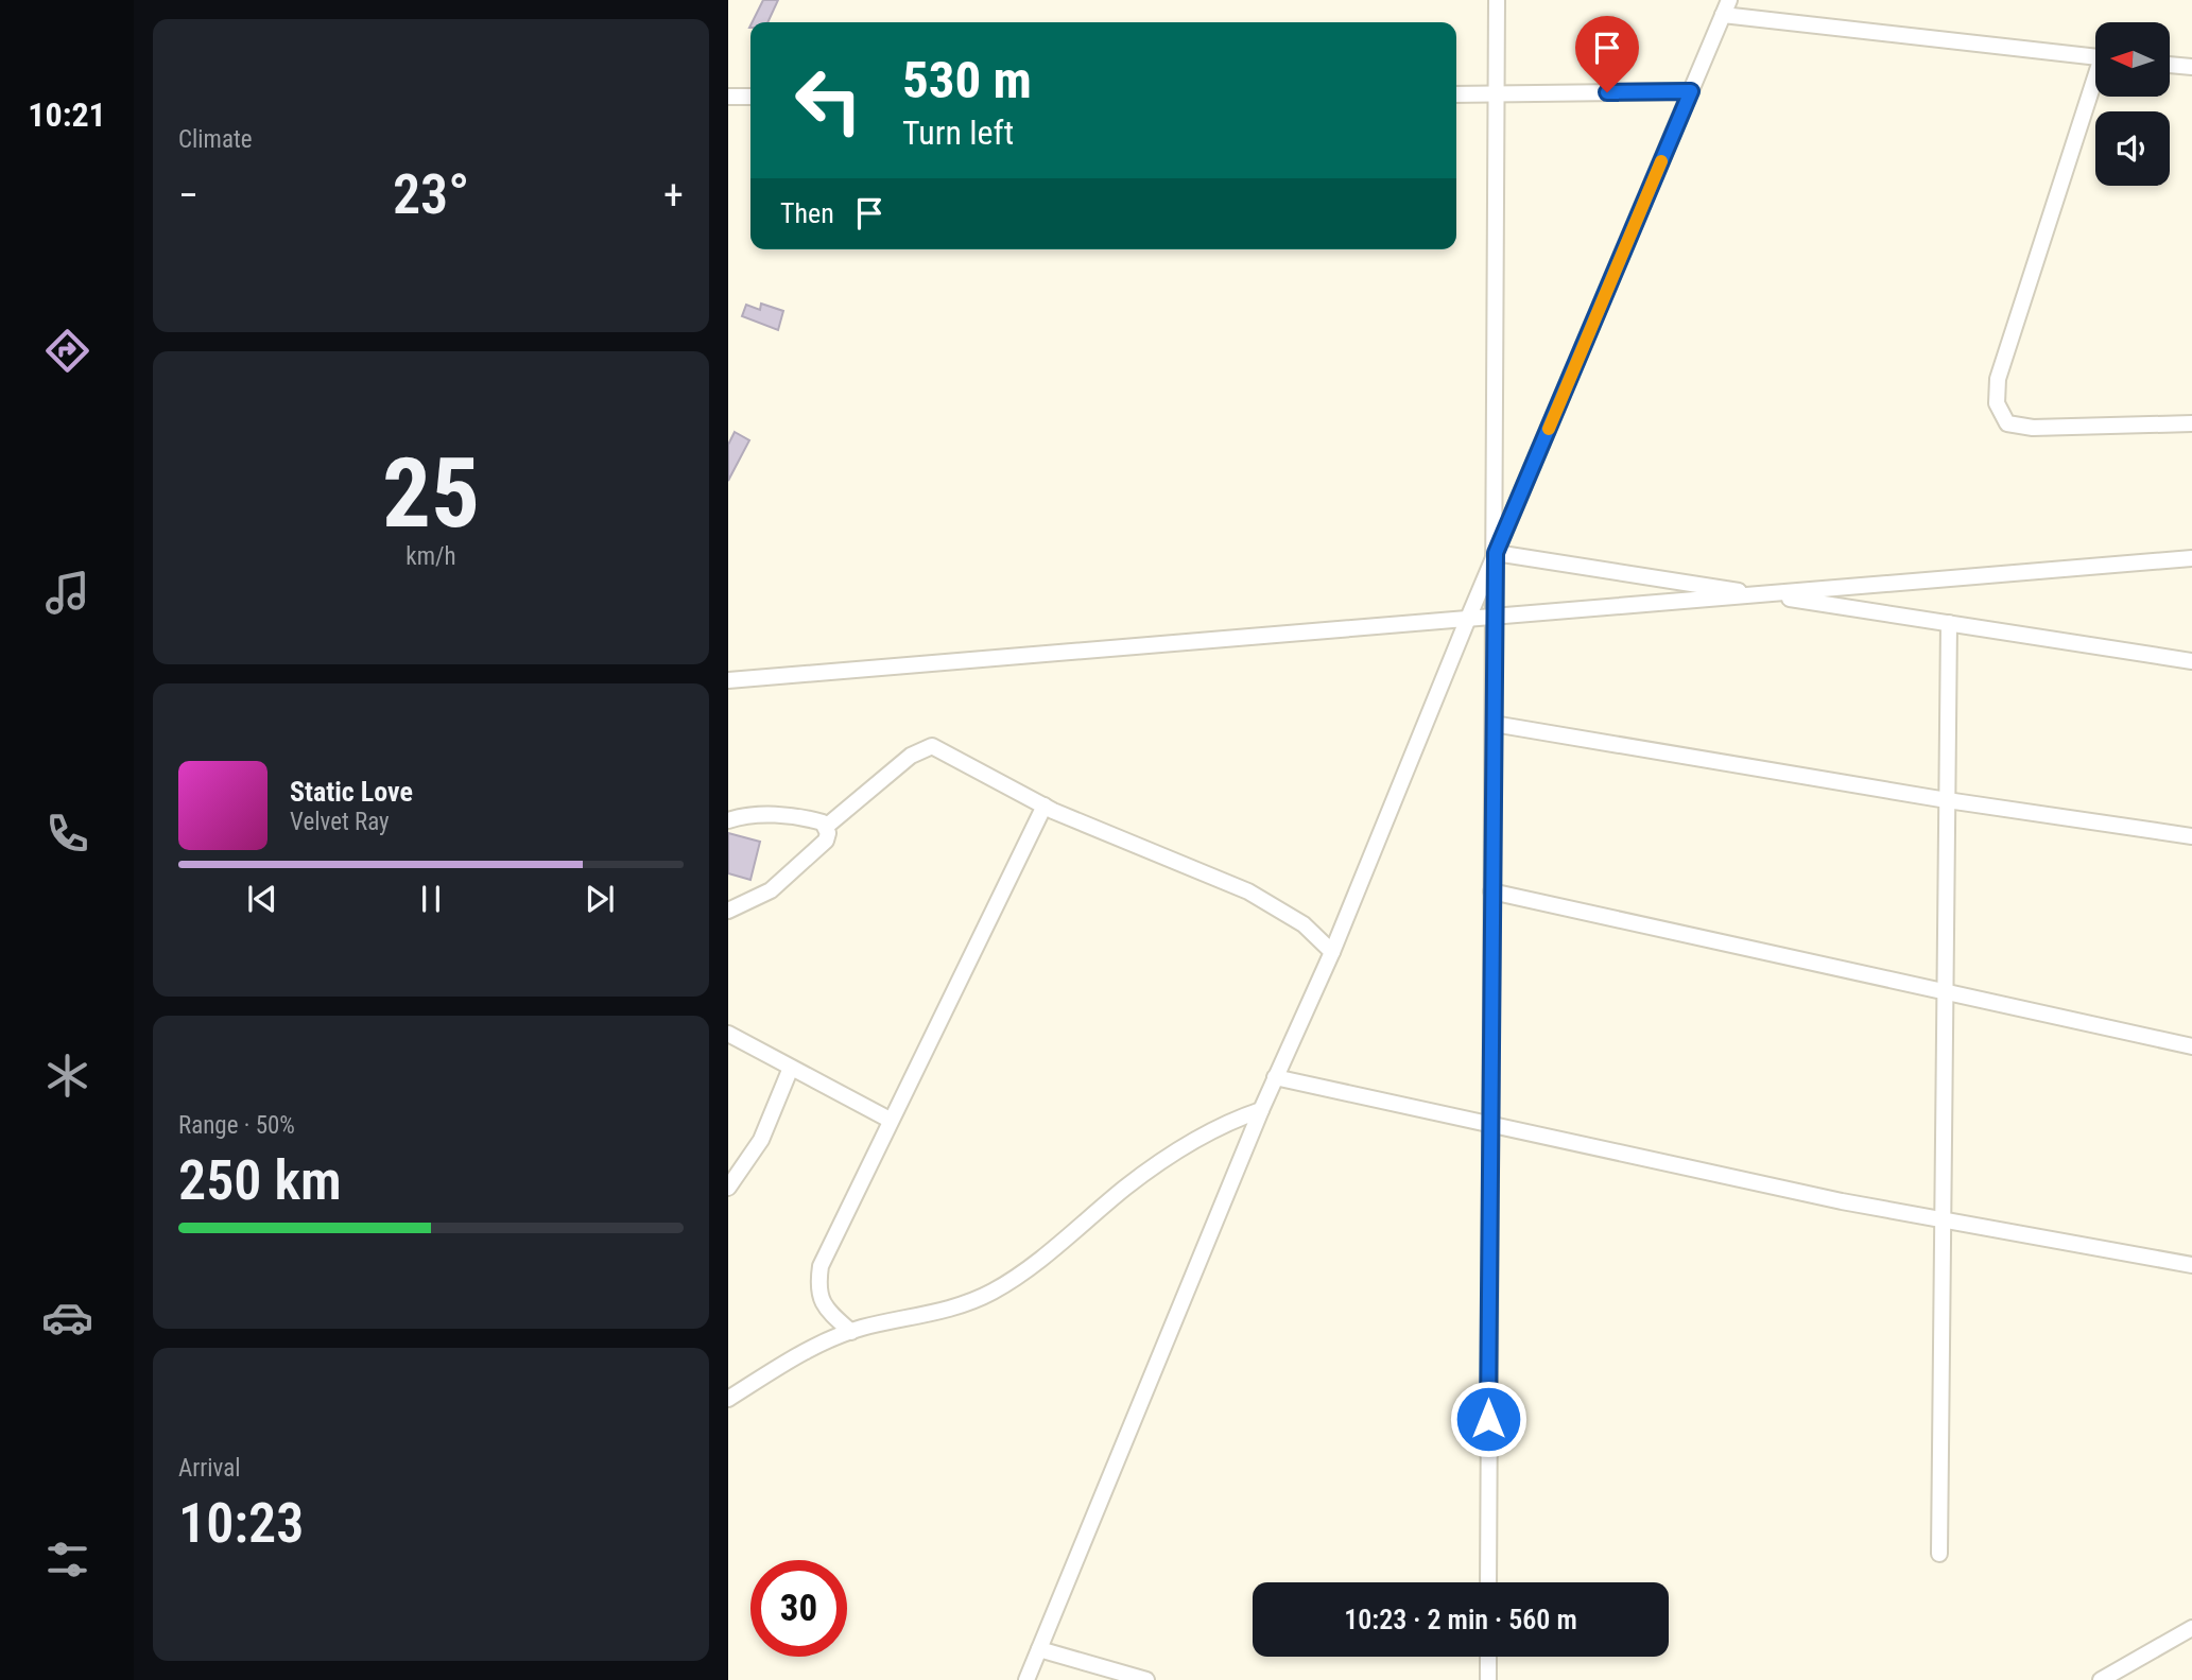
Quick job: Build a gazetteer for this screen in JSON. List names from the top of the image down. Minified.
{"north":"left","page":{"tabs":"10:21","tile":["Climate",["25","km/h"],["Range · 50%","250 km"],["Arrival","10:23"]],"turn":["530 m","Turn left"],"heat":["−","23°","+"],"then":"Then","song":["Static Love","Velvet Ray"],"limit":"30","trip":"10:23 · 2 min · 560 m"}}
